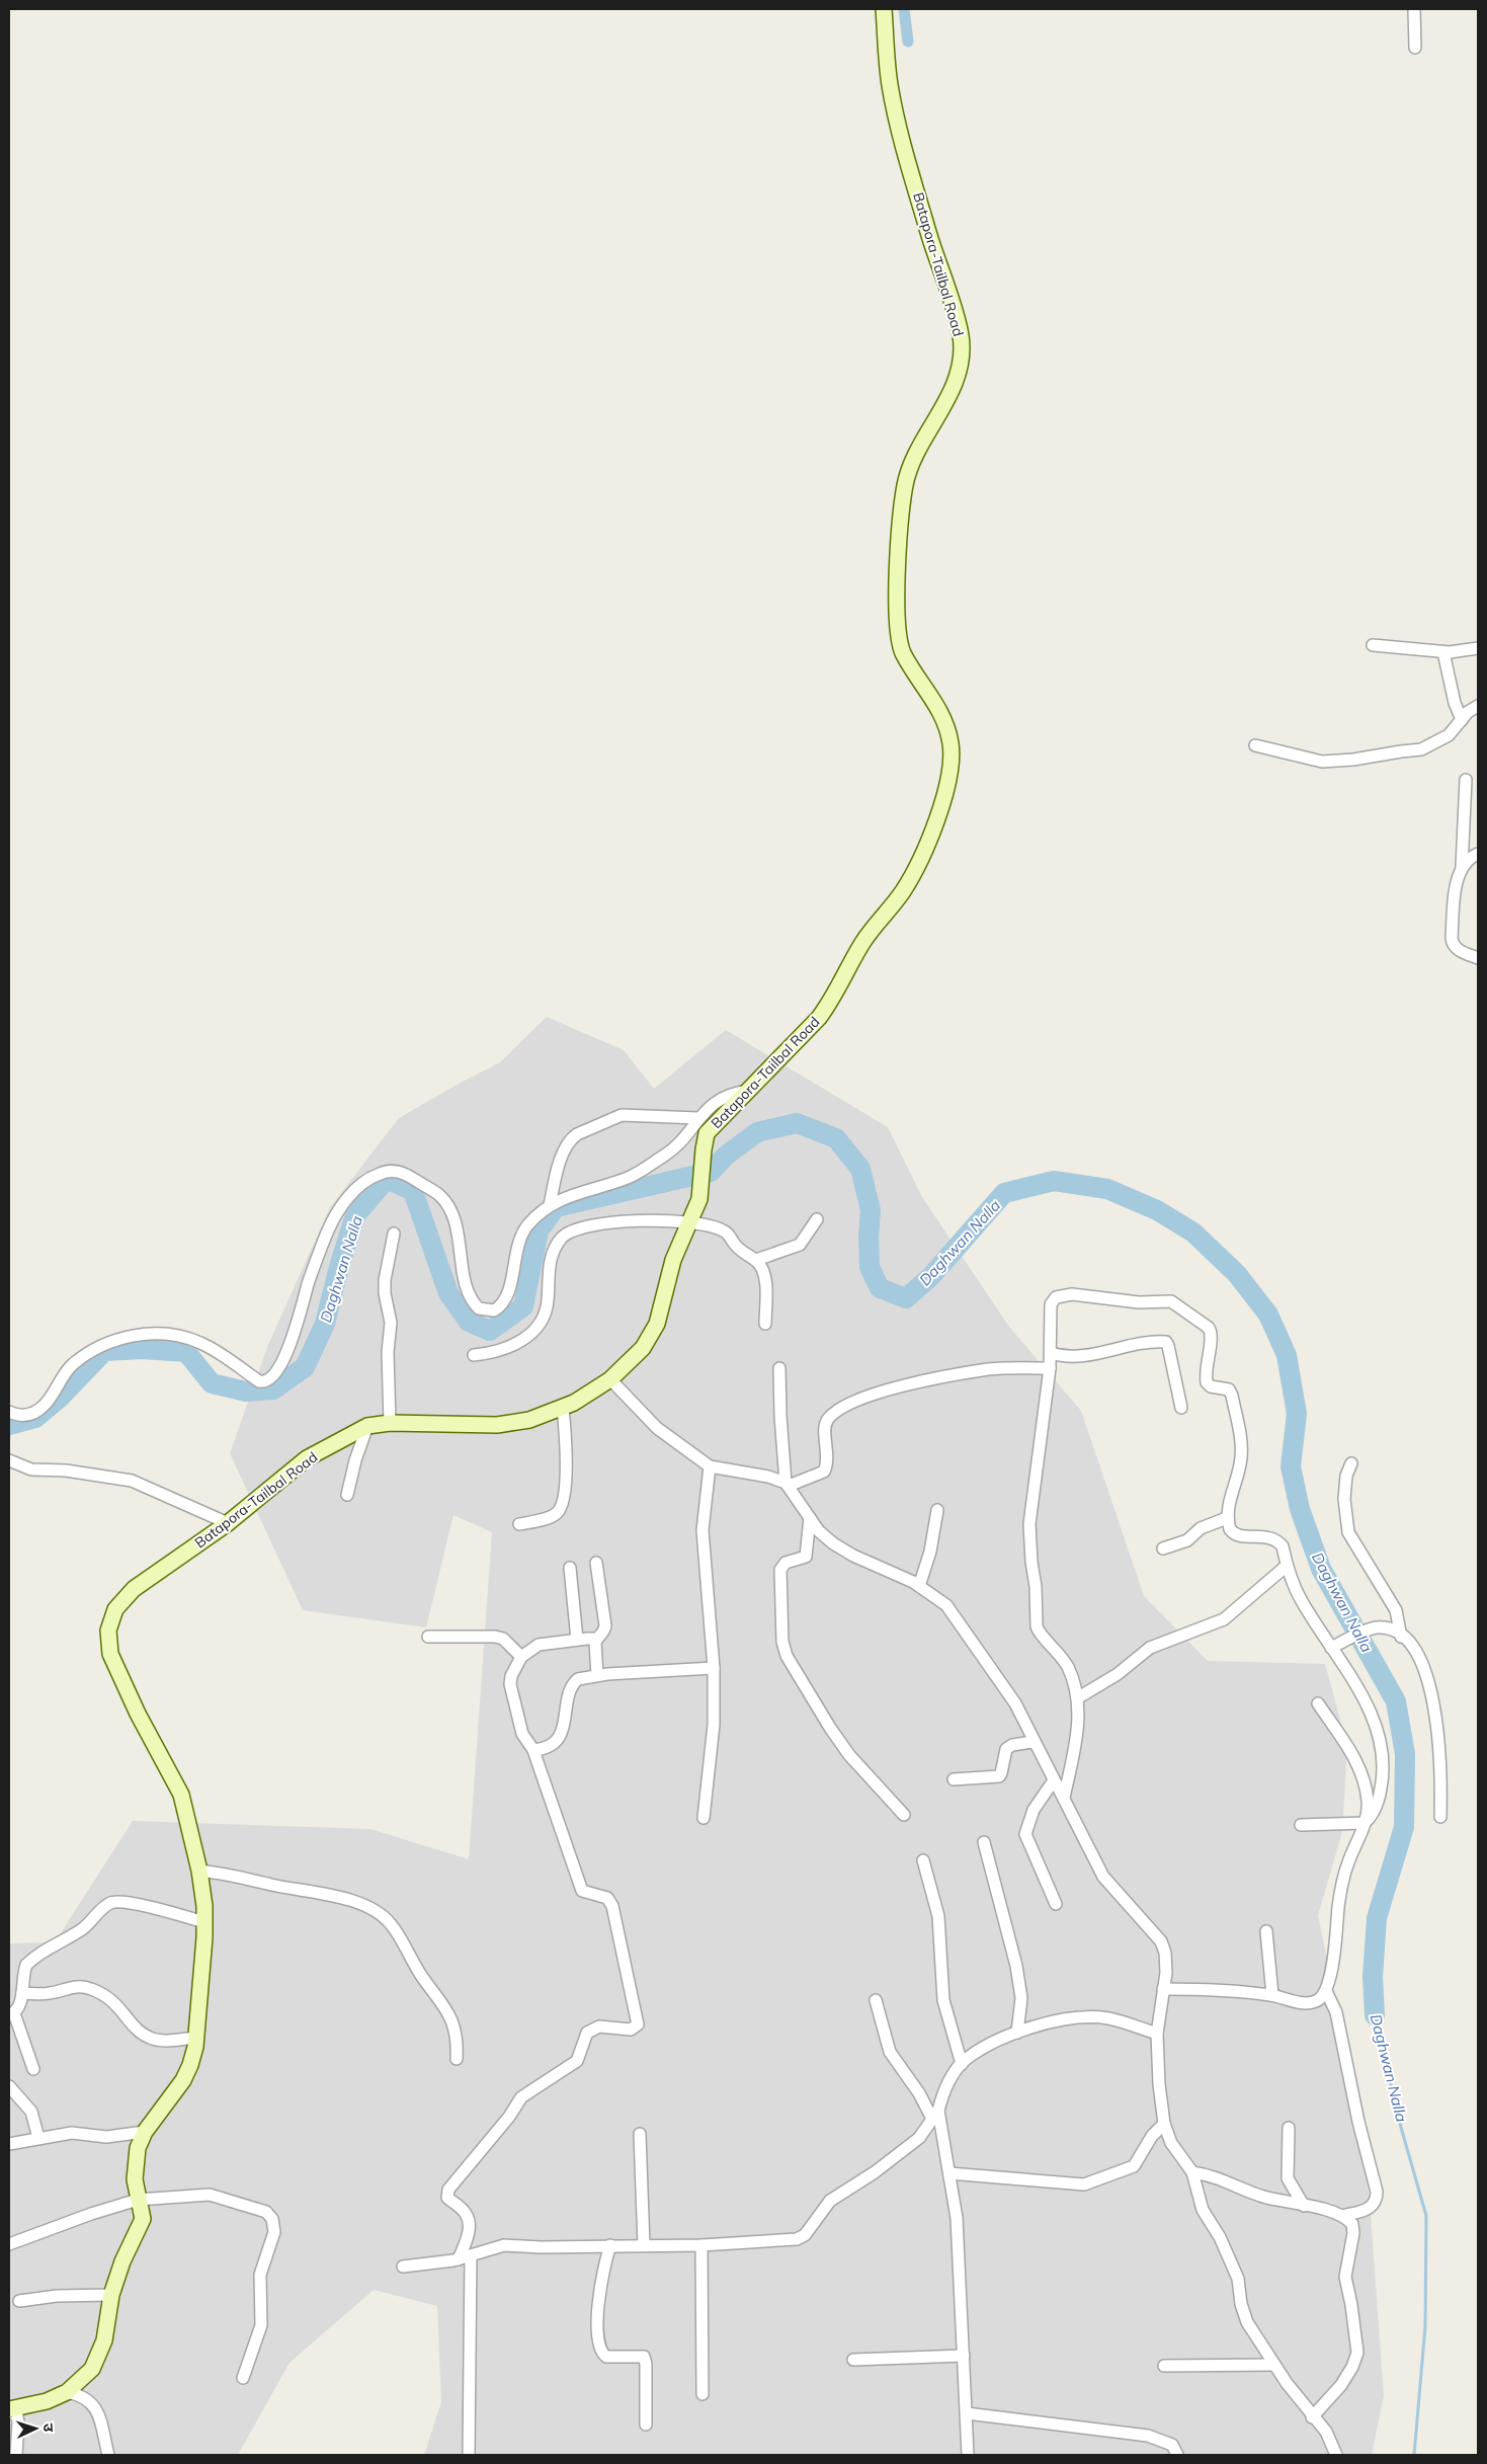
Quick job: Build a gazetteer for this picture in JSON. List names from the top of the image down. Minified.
{"streets":{"main road":["Batapora-Tailbal Road"]},"water":["Daghwan Nalla"],"north":"right"}
